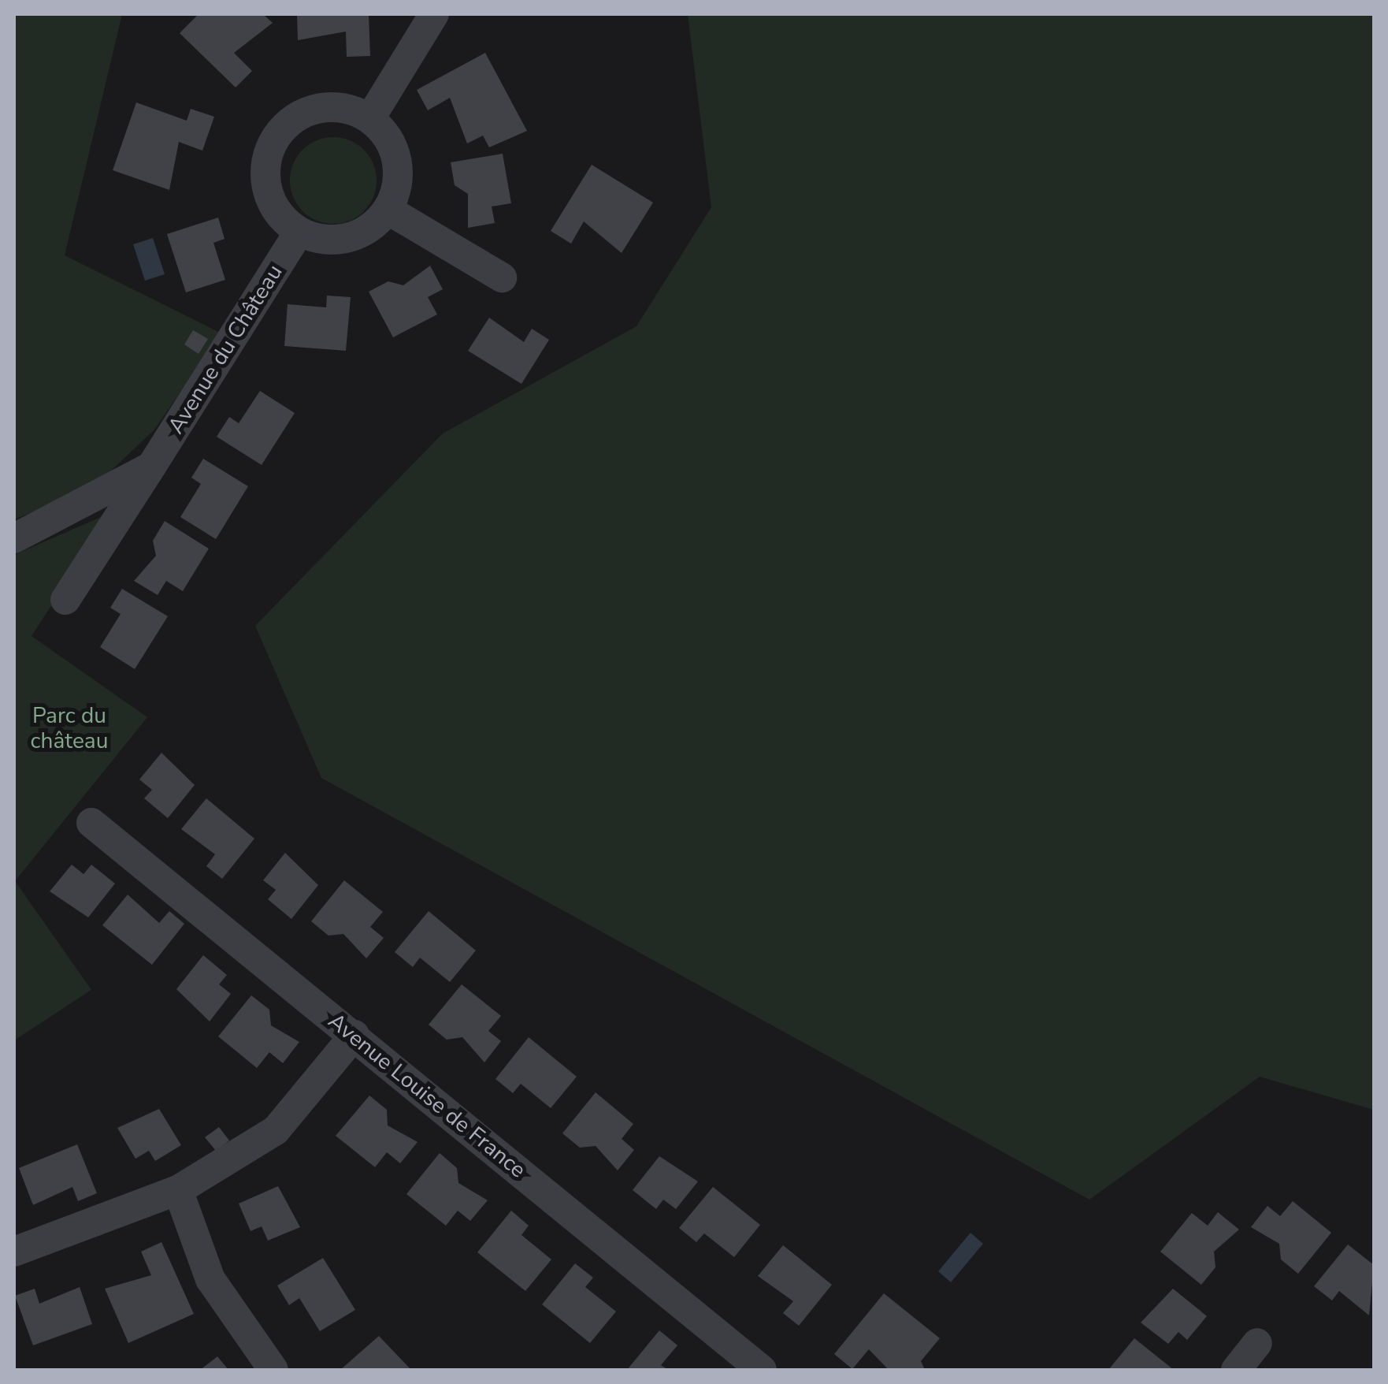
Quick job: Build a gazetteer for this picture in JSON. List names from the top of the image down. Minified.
{"streets":{"street":["Avenue du Château","Avenue Louise de France"]},"parks":["Parc du château"]}
